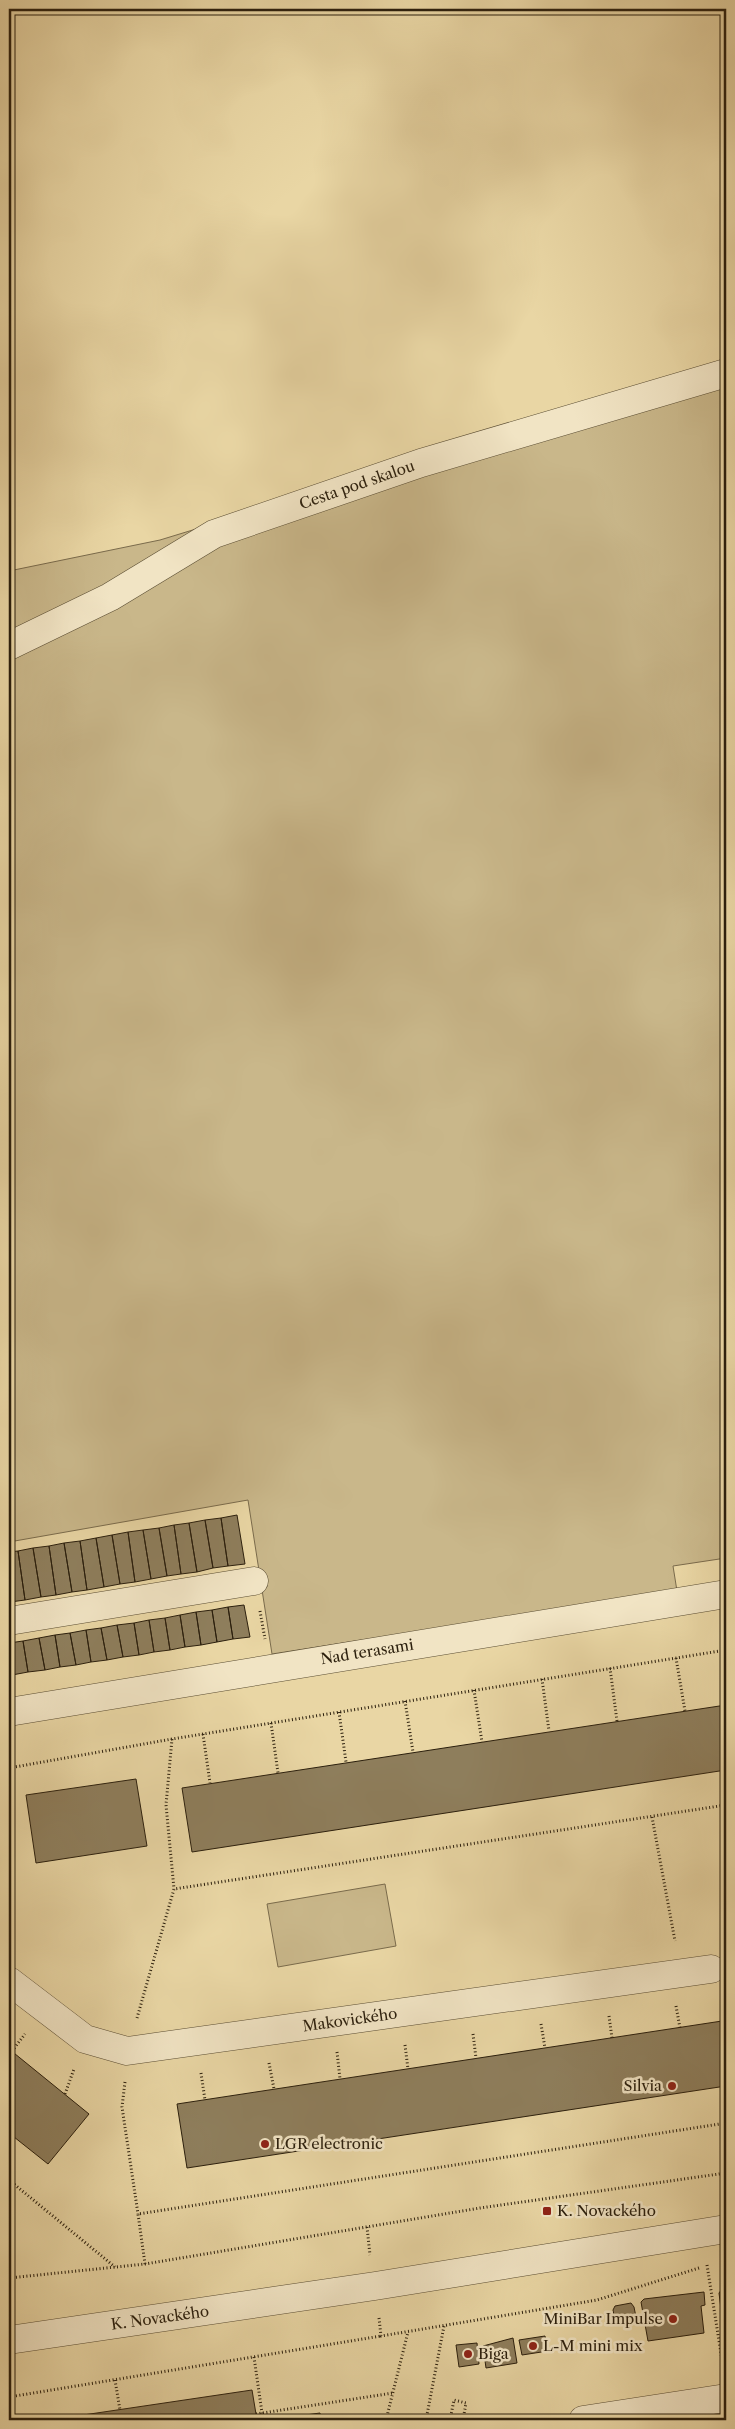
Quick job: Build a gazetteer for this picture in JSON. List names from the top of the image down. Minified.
{"streets":{"street":["Cesta pod skalou","Nad terasami","Makovického","K. Novackého"]},"places":{"other":["Silvia","LGR electronic","MiniBar Impulse","L-M mini mix","Biga"],"transit":["K. Novackého"]}}
